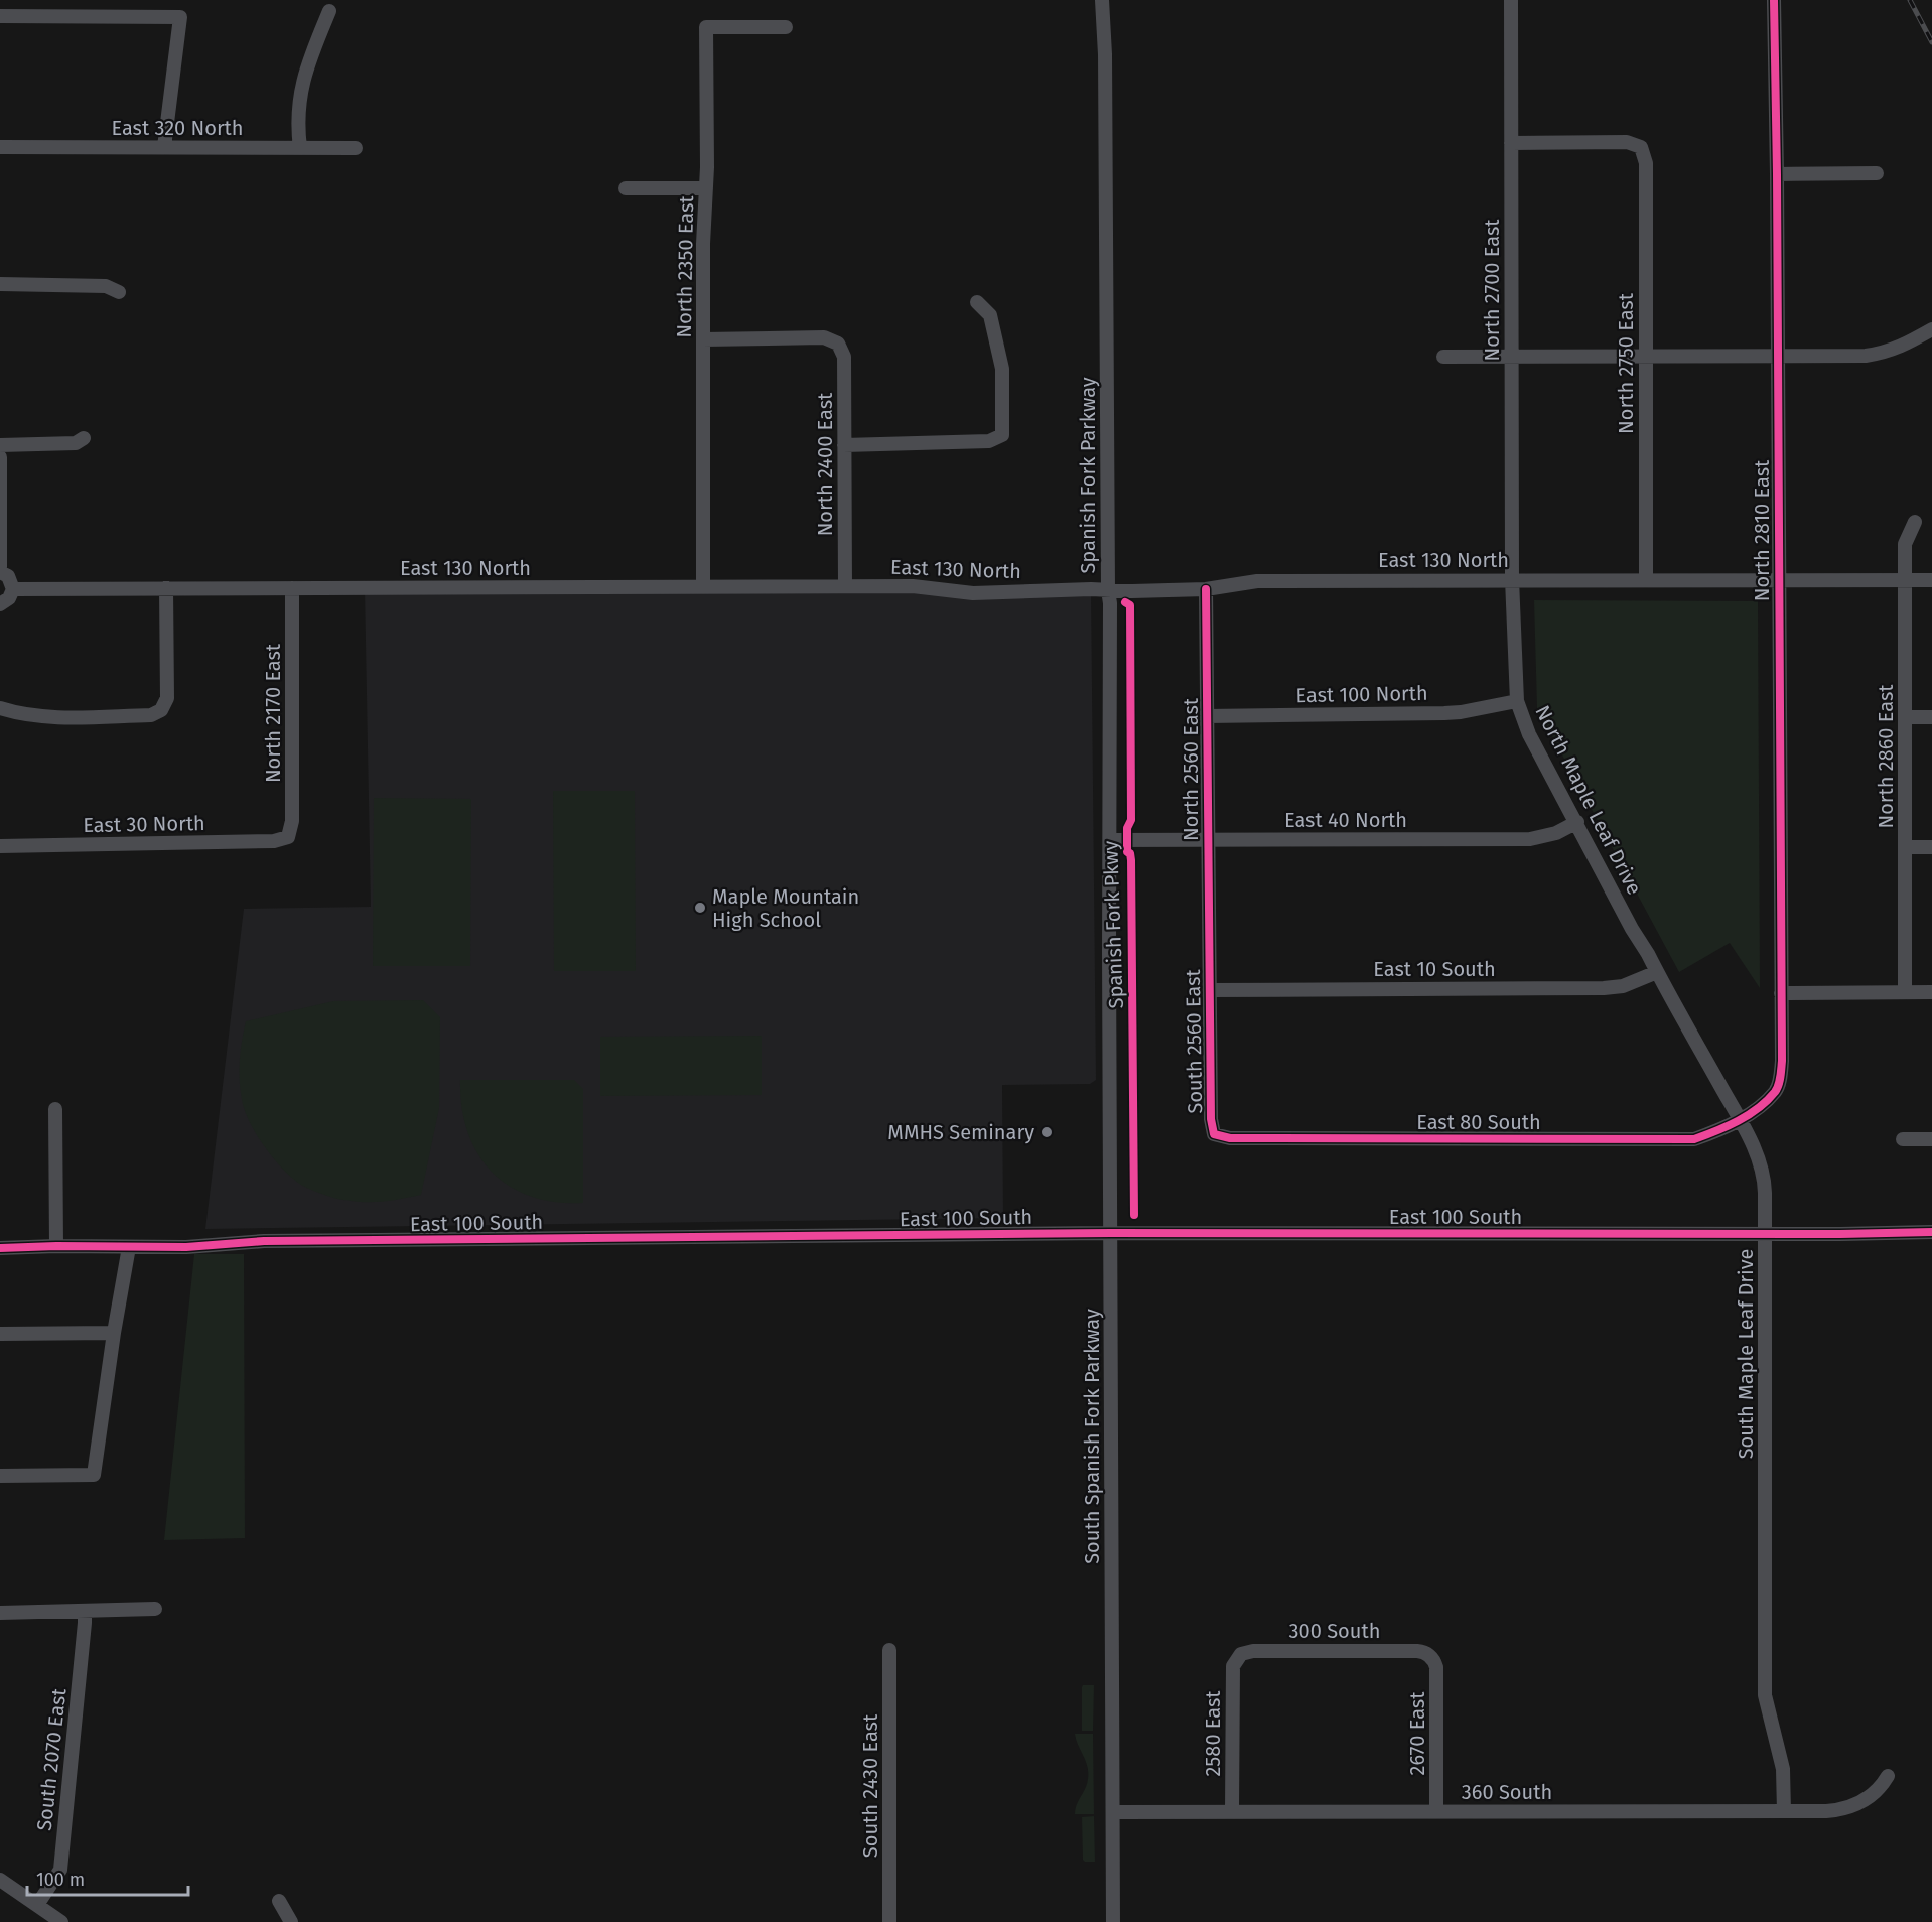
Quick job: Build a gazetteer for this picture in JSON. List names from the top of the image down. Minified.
{"streets":{"street":["East 320 North","North 2350 East","North 2700 East","North 2750 East","North 2400 East","Spanish Fork Parkway","North 2810 East","East 130 North","East 100 North","North 2170 East","North 2860 East","North 2560 East","North Maple Leaf Drive","East 40 North","East 30 North","East 10 South","South 2560 East","East 80 South","East 100 South","South Maple Leaf Drive","South Spanish Fork Parkway","300 South","2580 East","2670 East","South 2070 East","South 2430 East","360 South"],"cycle path":["Spanish Fork Pkwy"]},"crossings":[["North 2350 East","North 2400 East"],["North 2350 East","East 130 North"],["North 2700 East","North 2750 East"],["North 2700 East","East 130 North"],["North 2700 East","North Maple Leaf Drive"],["North 2750 East","East 130 North"],["North 2400 East","East 130 North"],["Spanish Fork Parkway","East 130 North"],["Spanish Fork Parkway","East 40 North"],["Spanish Fork Parkway","South Spanish Fork Parkway"],["North 2810 East","East 130 North"],["North 2810 East","East 80 South"],["East 130 North","North 2170 East"],["East 130 North","North 2860 East"],["East 130 North","North 2560 East"],["East 130 North","North Maple Leaf Drive"],["East 100 North","North 2560 East"],["East 100 North","North Maple Leaf Drive"],["North 2170 East","East 30 North"],["North 2560 East","East 40 North"],["North 2560 East","South 2560 East"],["North Maple Leaf Drive","East 40 North"],["North Maple Leaf Drive","South Maple Leaf Drive"],["East 10 South","South 2560 East"],["East 10 South","South Maple Leaf Drive"],["South 2560 East","East 80 South"],["East 80 South","South Maple Leaf Drive"],["East 100 South","South Maple Leaf Drive"],["East 100 South","South Spanish Fork Parkway"],["South Maple Leaf Drive","360 South"],["South Spanish Fork Parkway","360 South"],["300 South","2580 East"],["300 South","2670 East"],["2580 East","360 South"],["2670 East","360 South"]],"places":["Maple Mountain High School","MMHS Seminary"],"scale_bar":"100 m"}
